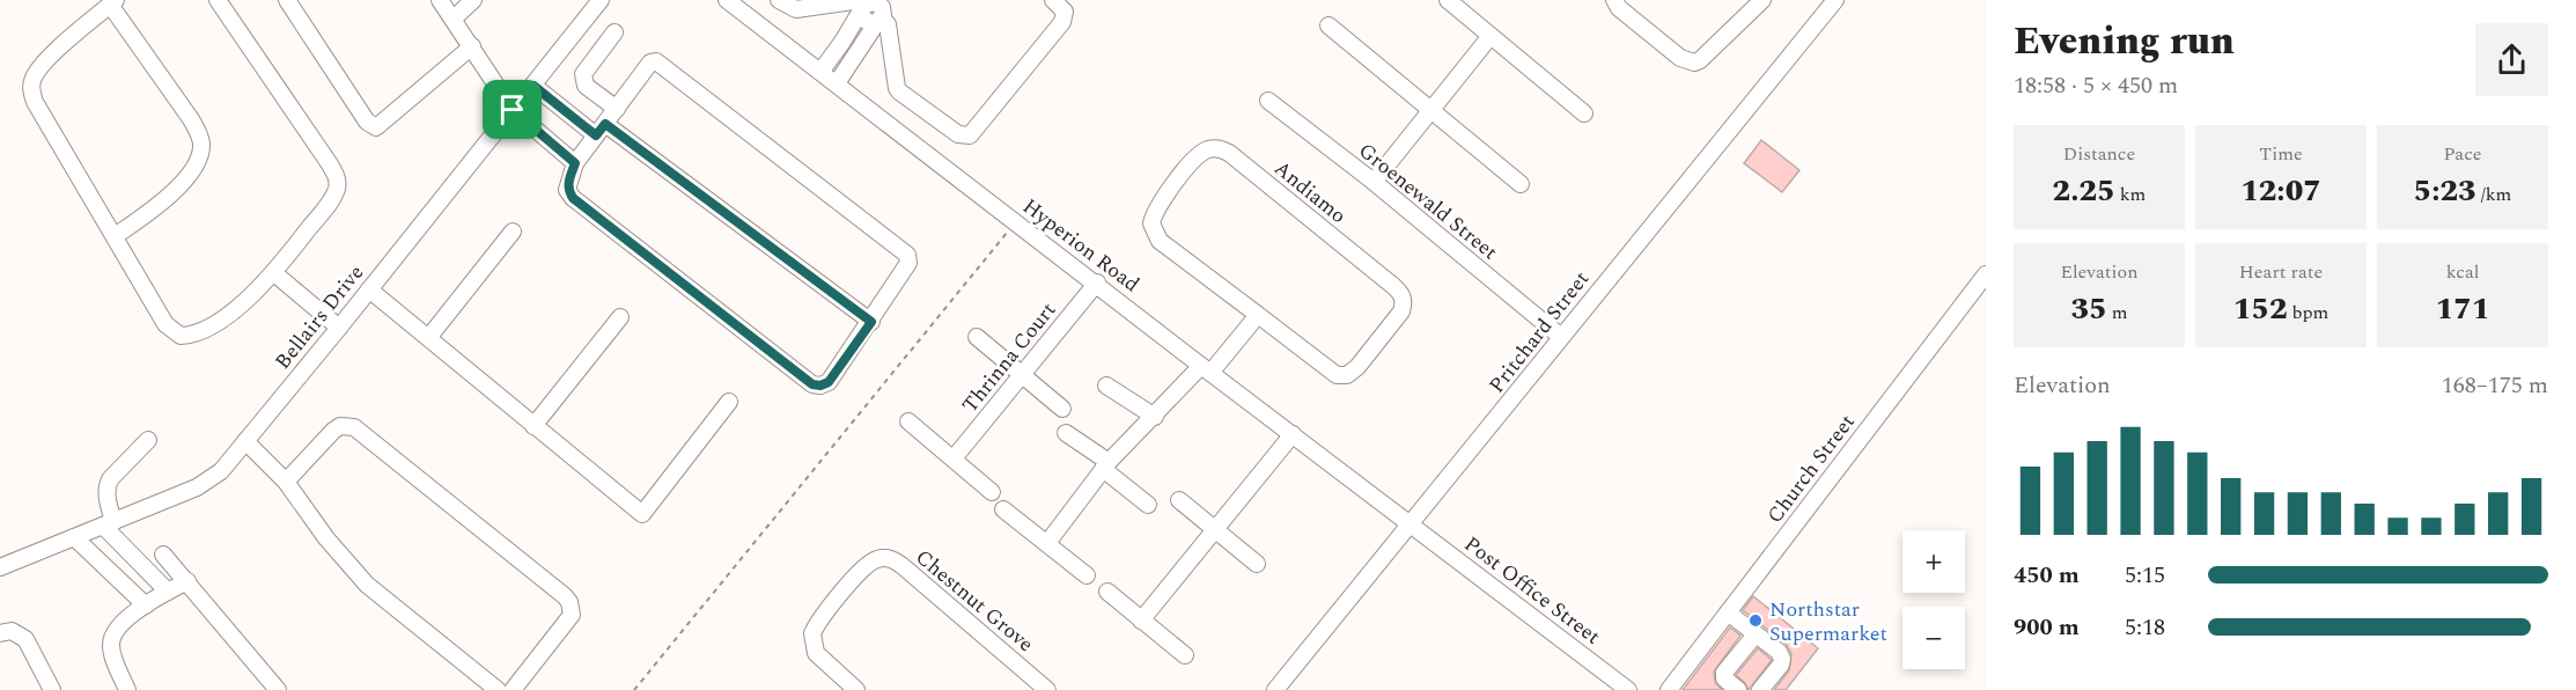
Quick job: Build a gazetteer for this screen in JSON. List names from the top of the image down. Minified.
{"streets":{"street":["Andiamo","Groenewald Street","Hyperion Road","Bellairs Drive","Pritchard Street","Thrinna Court","Church Street","Post Office Street","Chestnut Grove"]},"crossings":[["Groenewald Street","Pritchard Street"],["Hyperion Road","Pritchard Street"],["Hyperion Road","Thrinna Court"],["Hyperion Road","Post Office Street"],["Pritchard Street","Post Office Street"]],"places":["Northstar Supermarket"],"page":{"heading":["Evening run","18:58 · 5 × 450 m"],"stats":[["Distance","2.25 km"],["Time","12:07"],["Pace","5:23 /km"],["Elevation","35 m"],["Heart rate","152 bpm"],["kcal","171"]],"chart":["Elevation","168–175 m"],"map_buttons":["+","−"],"list":[{"name":"450 m","note":"5:15"},{"name":"900 m","note":"5:18"}]}}
